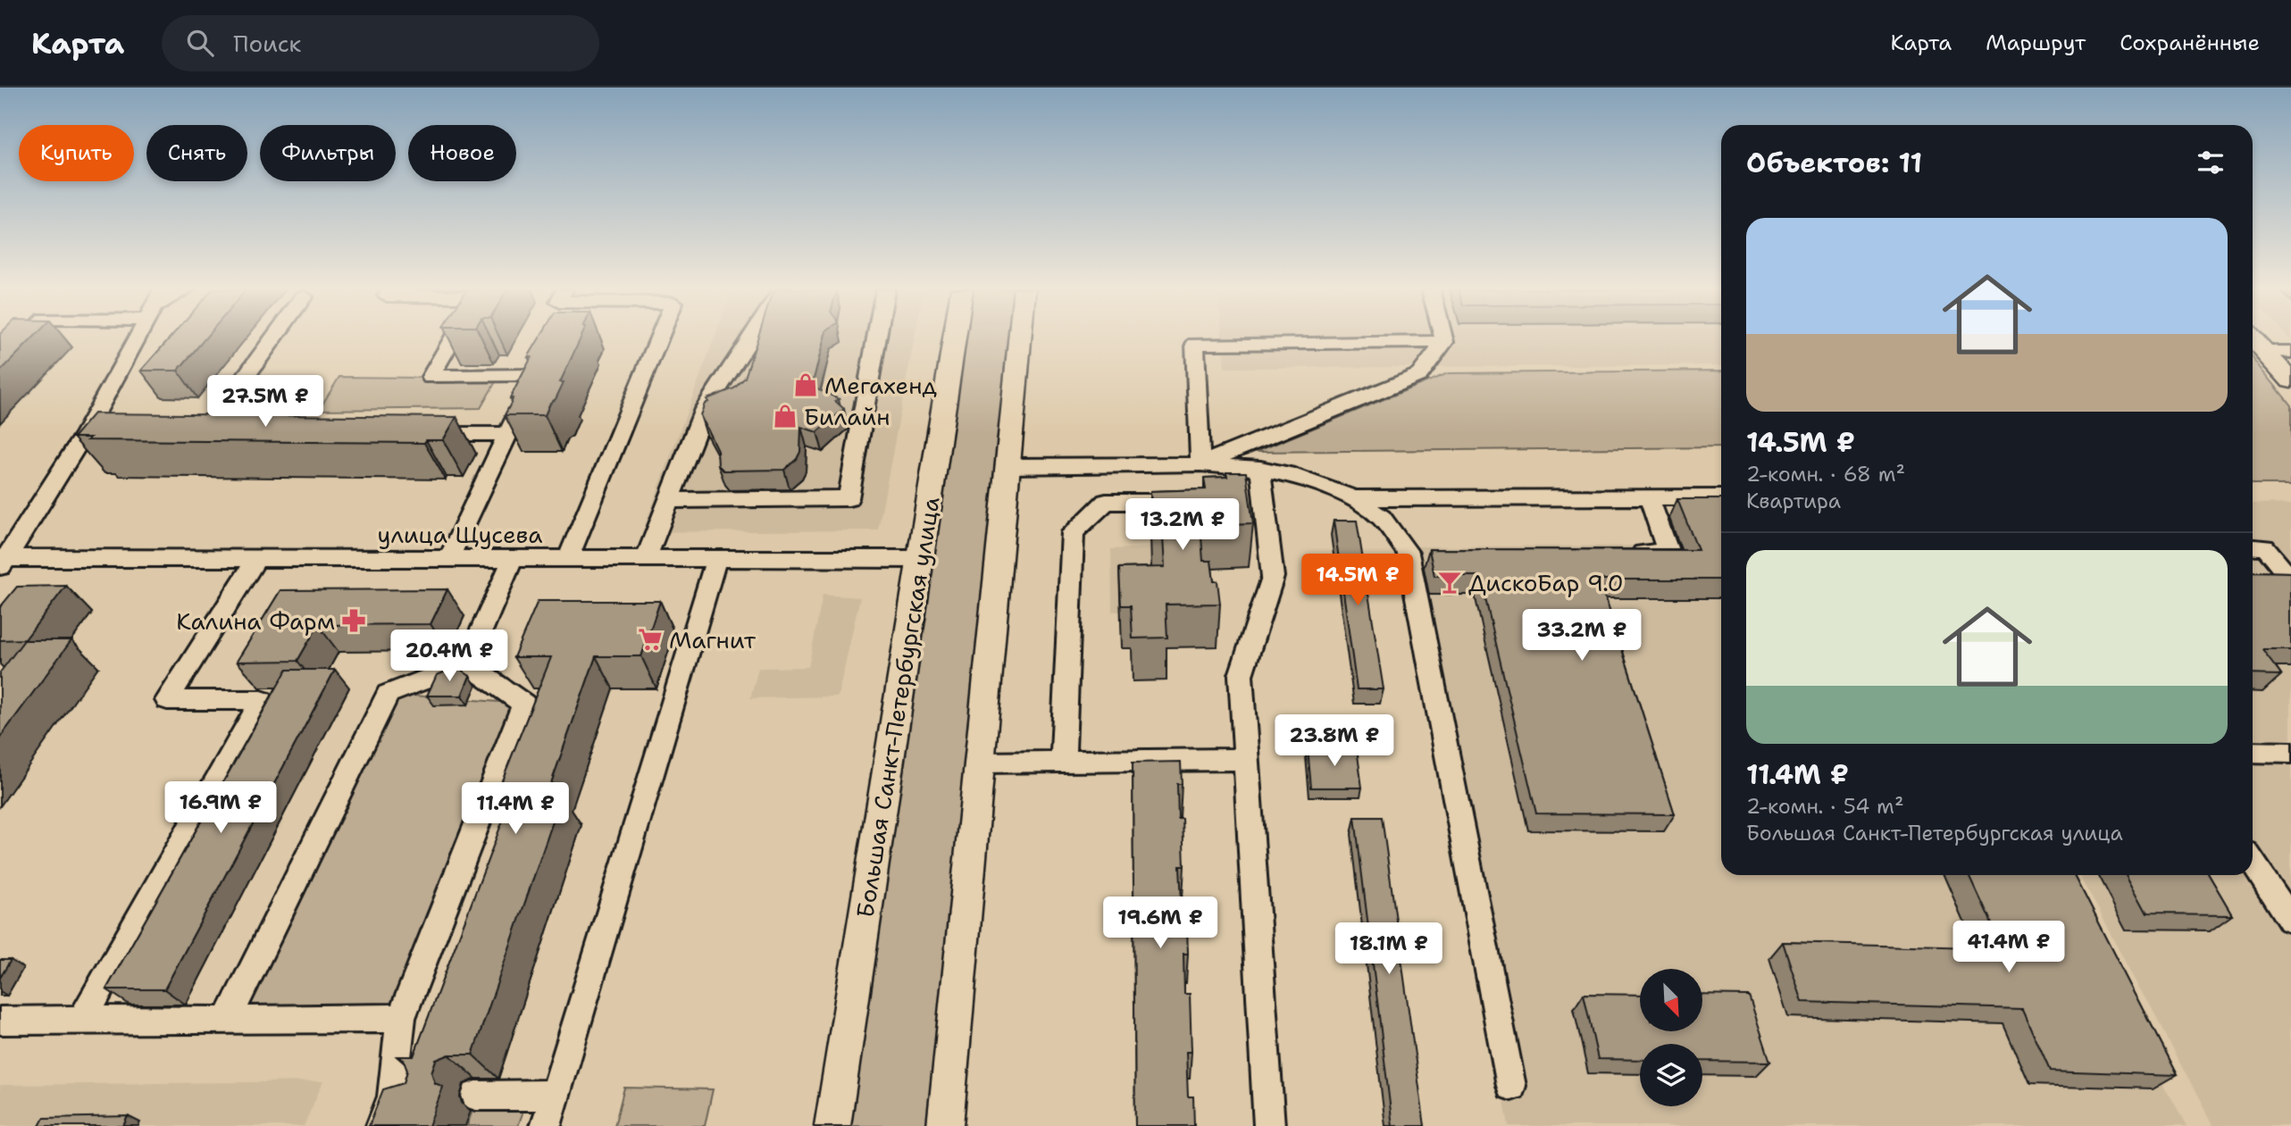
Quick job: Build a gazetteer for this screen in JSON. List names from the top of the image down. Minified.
{"streets":{"main road":["Большая Санкт-Петербургская улица"],"street":["улица Щусева"]},"crossings":[["улица Щусева","Большая Санкт-Петербургская улица"]],"places":{"shop":["Мегахенд","Билайн"],"bar":["ДискоБар 9.0"],"pharmacy":["Калина Фарм"],"supermarket":["Магнит"]},"north":"bottom right","page":{"header":"Карта","search":"Поиск","nav":["Карта","Маршрут","Сохранённые"],"chip":["Купить","Снять","Фильтры","Новое"],"heading":"Объектов: 11","list":[{"name":"14.5M ₽","note":"2-комн. · 68 m² · Квартира"},{"name":"11.4M ₽","note":"2-комн. · 54 m² · Большая Санкт-Петербургская улица"}],"price":["27.5M ₽","13.2M ₽","14.5M ₽","33.2M ₽","20.4M ₽","23.8M ₽","16.9M ₽","11.4M ₽","19.6M ₽","41.4M ₽","18.1M ₽"]}}
